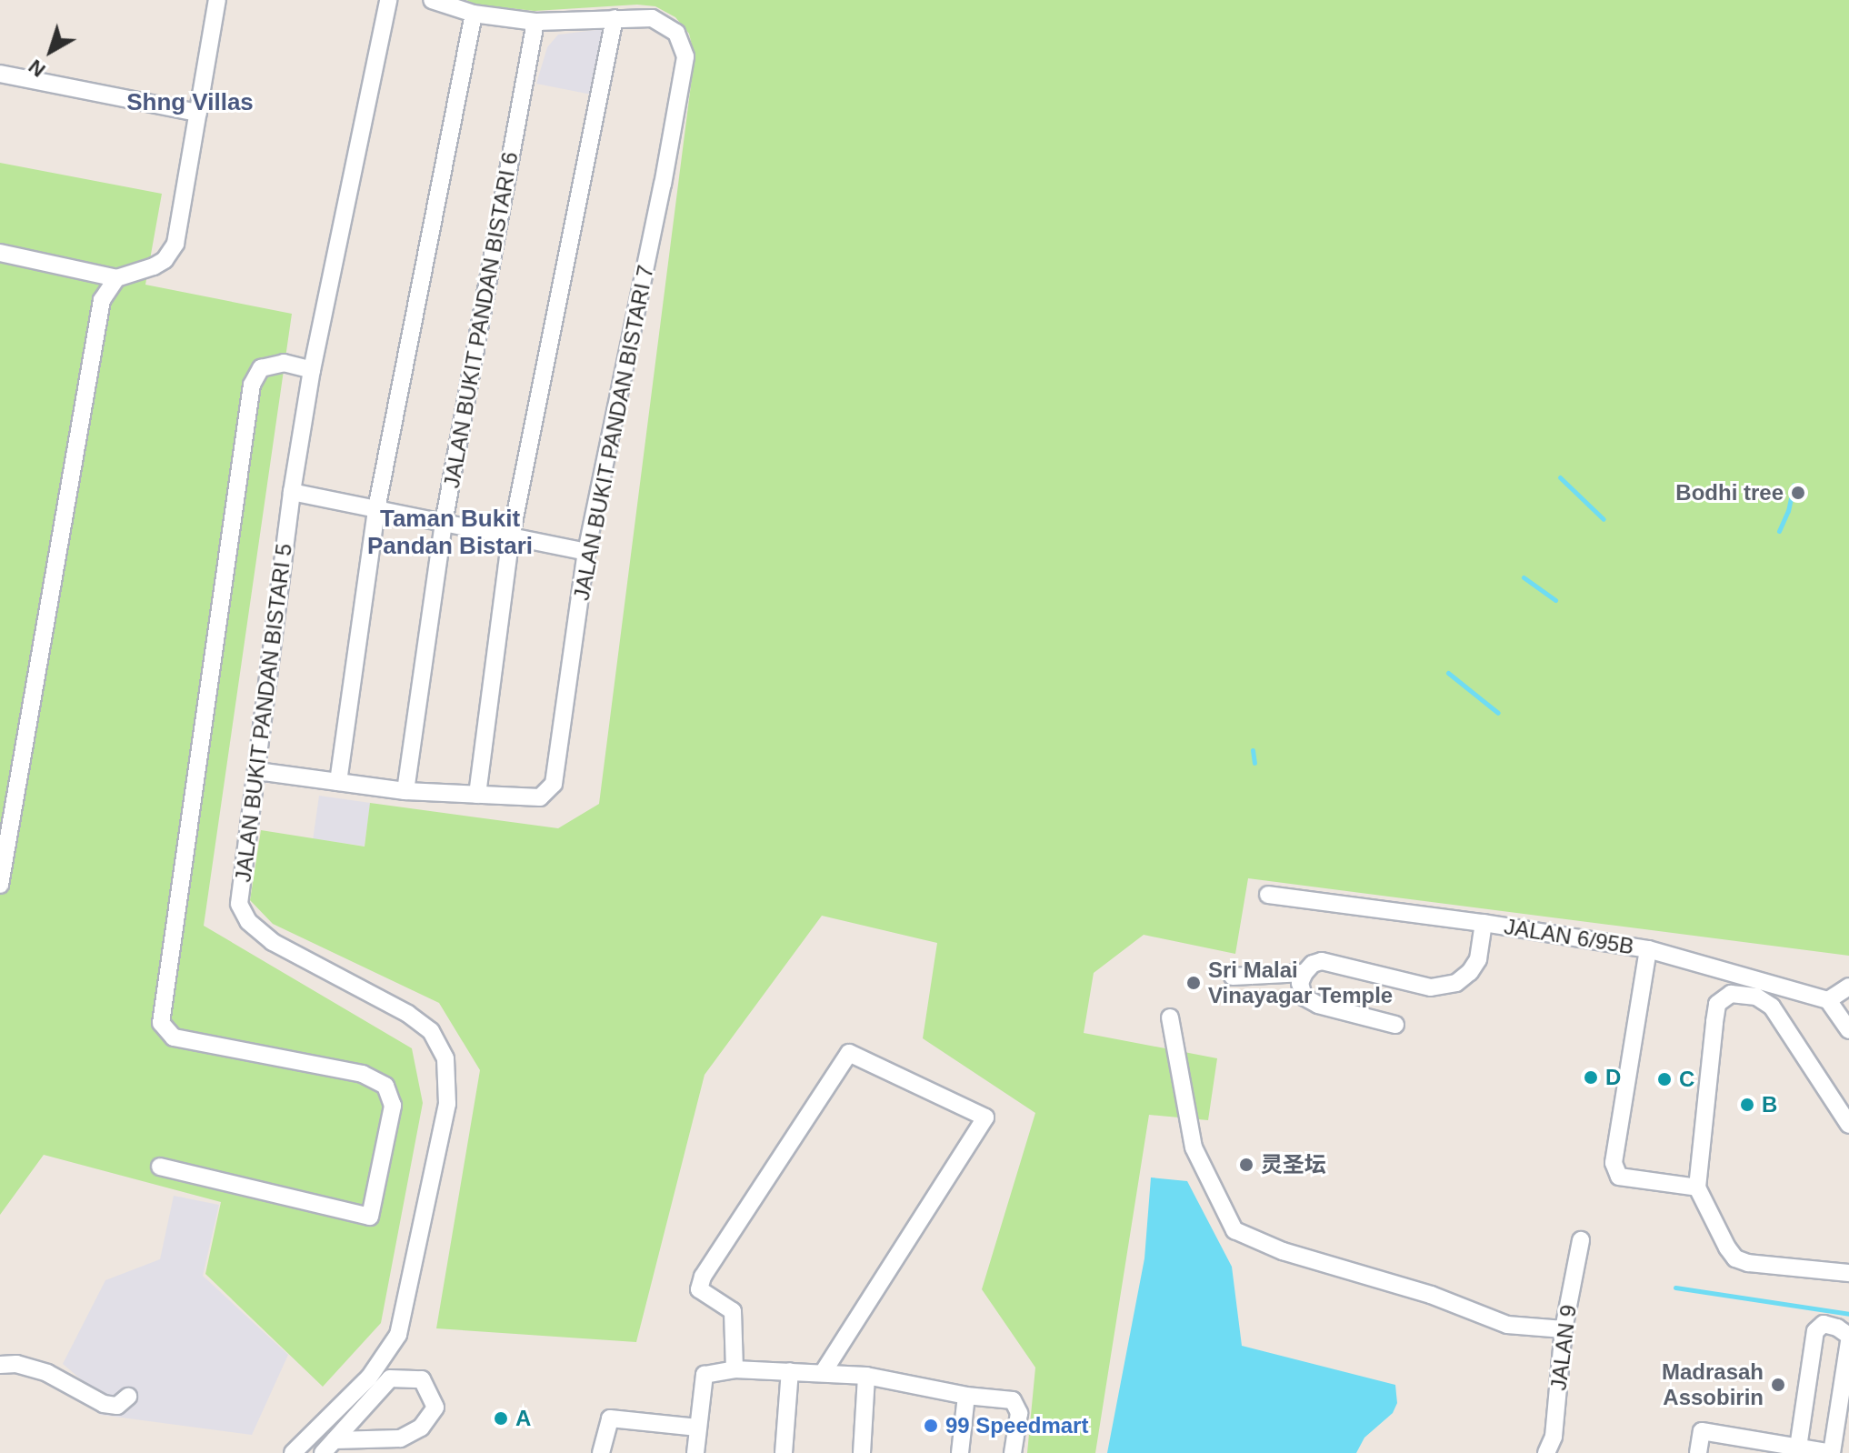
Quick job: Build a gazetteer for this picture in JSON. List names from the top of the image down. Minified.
{"streets":{"street":["JALAN BUKIT PANDAN BISTARI 6","JALAN BUKIT PANDAN BISTARI 7","JALAN BUKIT PANDAN BISTARI 5","JALAN 6/95B","JALAN 9"]},"crossings":[["JALAN BUKIT PANDAN BISTARI 6","JALAN BUKIT PANDAN BISTARI 7"],["JALAN BUKIT PANDAN BISTARI 7","JALAN BUKIT PANDAN BISTARI 5"]],"districts":["Shng Villas","Taman Bukit Pandan Bistari"],"places":["Bodhi tree","Sri Malai Vinayagar Temple","D","C","B","灵圣坛","Madrasah Assobirin","A","99 Speedmart"],"north":"bottom left"}
